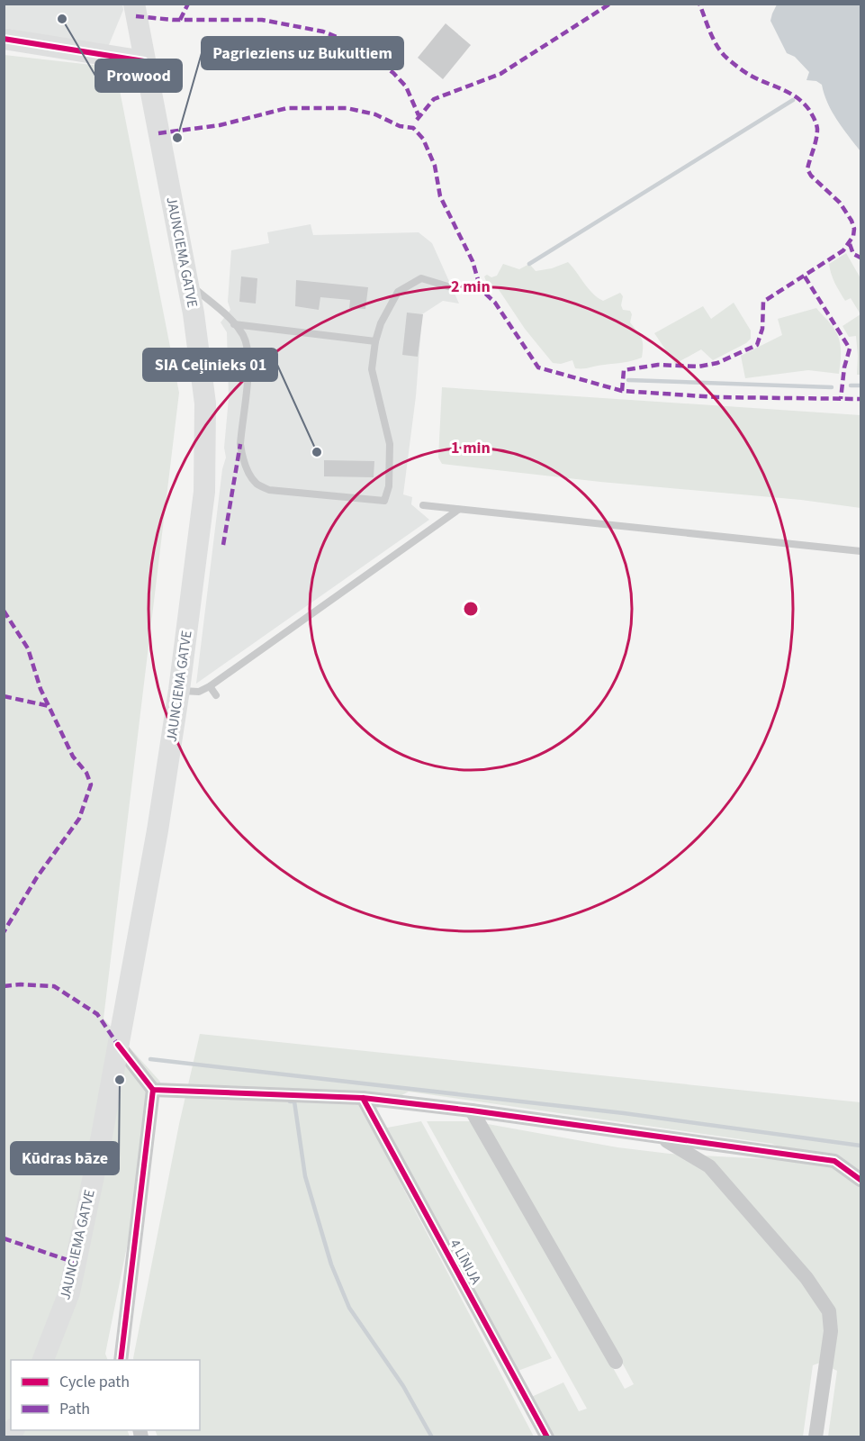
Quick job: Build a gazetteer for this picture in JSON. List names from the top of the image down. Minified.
{"streets":{"main road":["JAUNCIEMA GATVE"],"street":["4 LĪNIJA"]},"places":["Prowood","Pagrieziens uz Bukultiem","SIA Ceļinieks 01","Kūdras bāze"],"legend":["Cycle path","Path"],"rings":["2 min","1 min"]}
